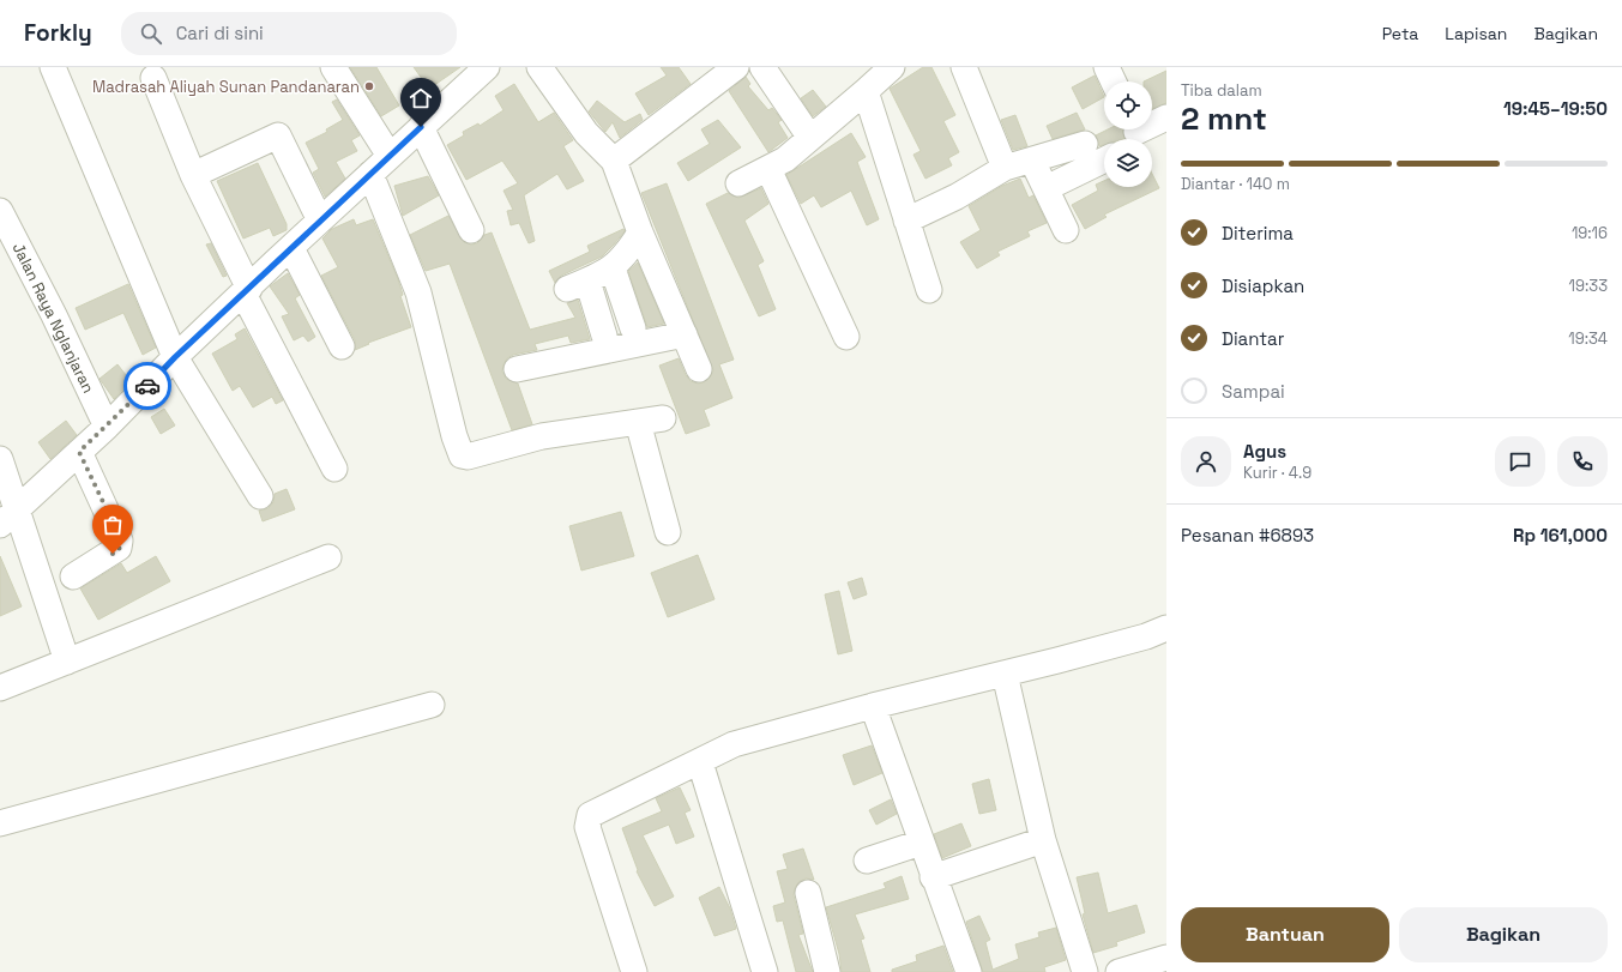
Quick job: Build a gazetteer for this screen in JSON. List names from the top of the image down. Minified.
{"streets":{"street":["Jalan Raya Nglanjaran"]},"places":["Madrasah Aliyah Sunan Pandanaran"],"page":{"header":"Forkly","search":"Cari di sini","nav":["Peta","Lapisan","Bagikan"],"heading":["2 mnt","Tiba dalam","19:45–19:50"],"panel":["Agus","Kurir · 4.9","Pesanan #6893","Rp 161,000"],"bar":"Diantar · 140 m","list":[["Diterima","19:16"],["Disiapkan","19:33"],["Diantar","19:34"],"Sampai"],"buttons":["Bantuan","Bagikan"]}}
